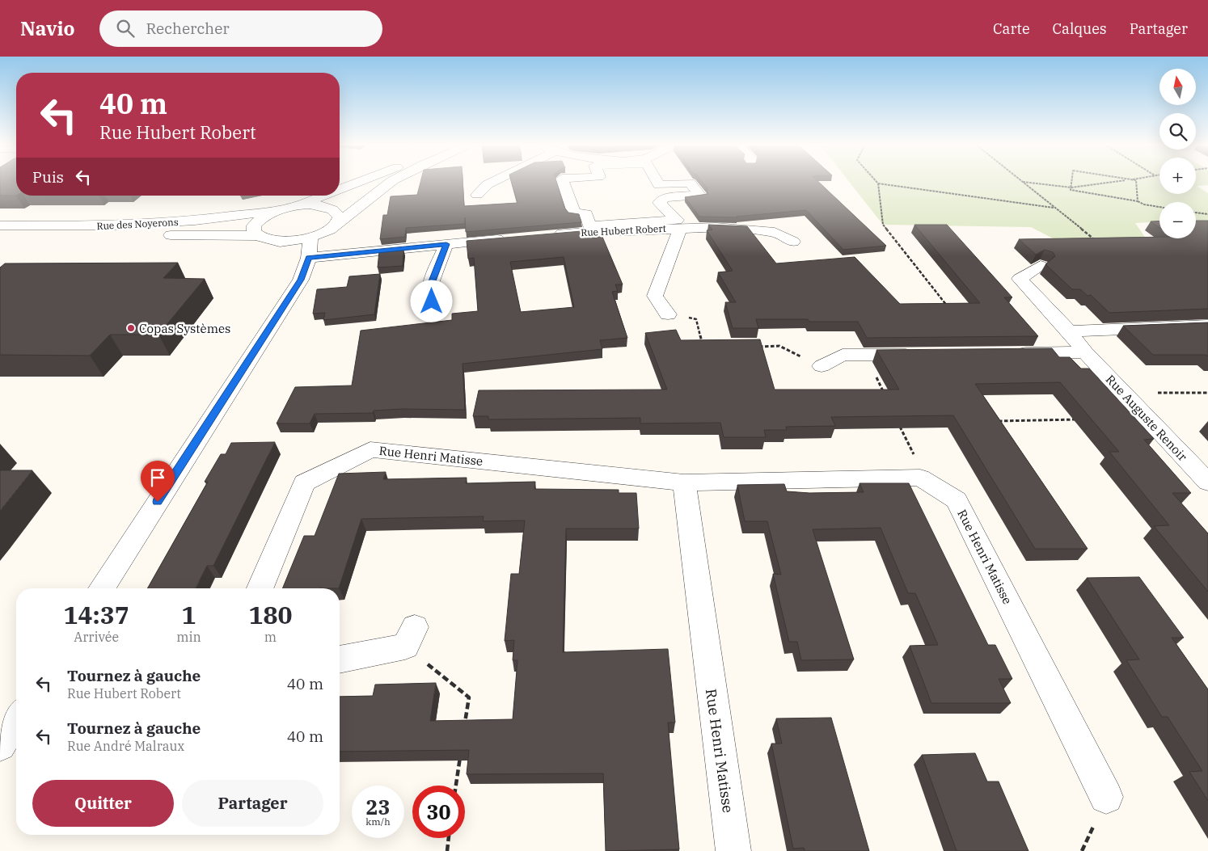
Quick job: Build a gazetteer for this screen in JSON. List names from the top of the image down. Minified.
{"streets":{"street":["Rue des Noyerons","Rue Hubert Robert","Rue Auguste Renoir","Rue Henri Matisse"]},"places":["Copas Systèmes"],"north":"top","page":{"header":"Navio","search":"Rechercher","nav":["Carte","Calques","Partager"],"map_buttons":["+","−"],"turn":["40 m","Rue Hubert Robert"],"then":"Puis","eta":["14:37","Arrivée","1","min","180","m"],"list":[{"name":"Tournez à gauche","note":"Rue Hubert Robert","value":"40 m"},{"name":"Tournez à gauche","note":"Rue André Malraux","value":"40 m"}],"buttons":["Quitter","Partager"],"speed":"23 km/h","limit":"30"}}
